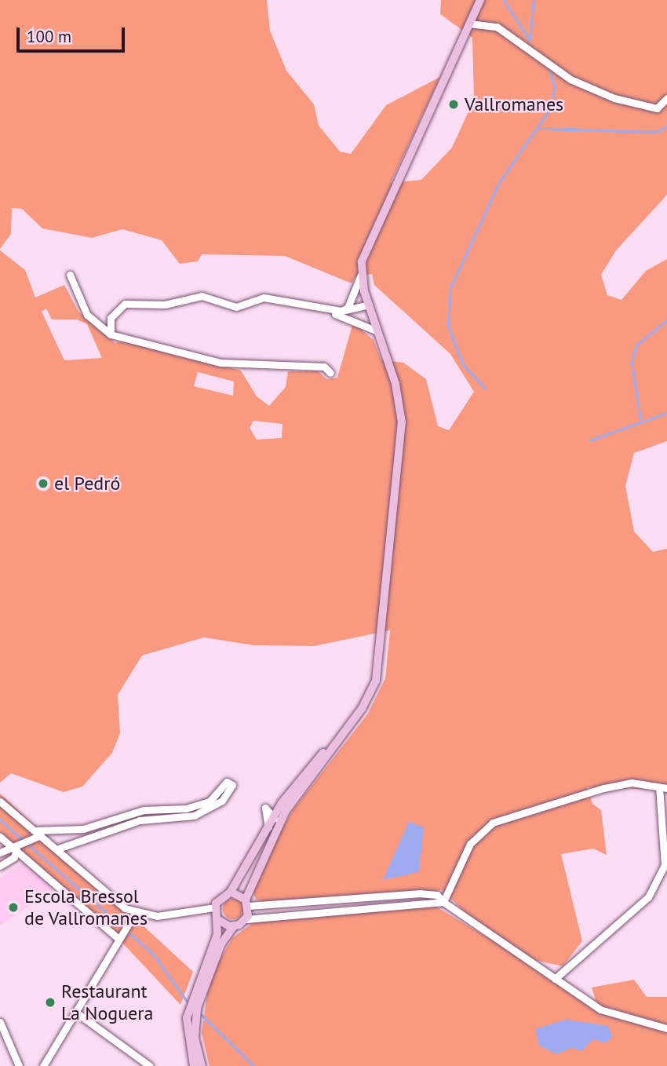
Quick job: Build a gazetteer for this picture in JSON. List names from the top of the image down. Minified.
{"places":["Vallromanes","el Pedró","Escola Bressol de Vallromanes","Restaurant La Noguera"],"scale_bar":"100 m"}
